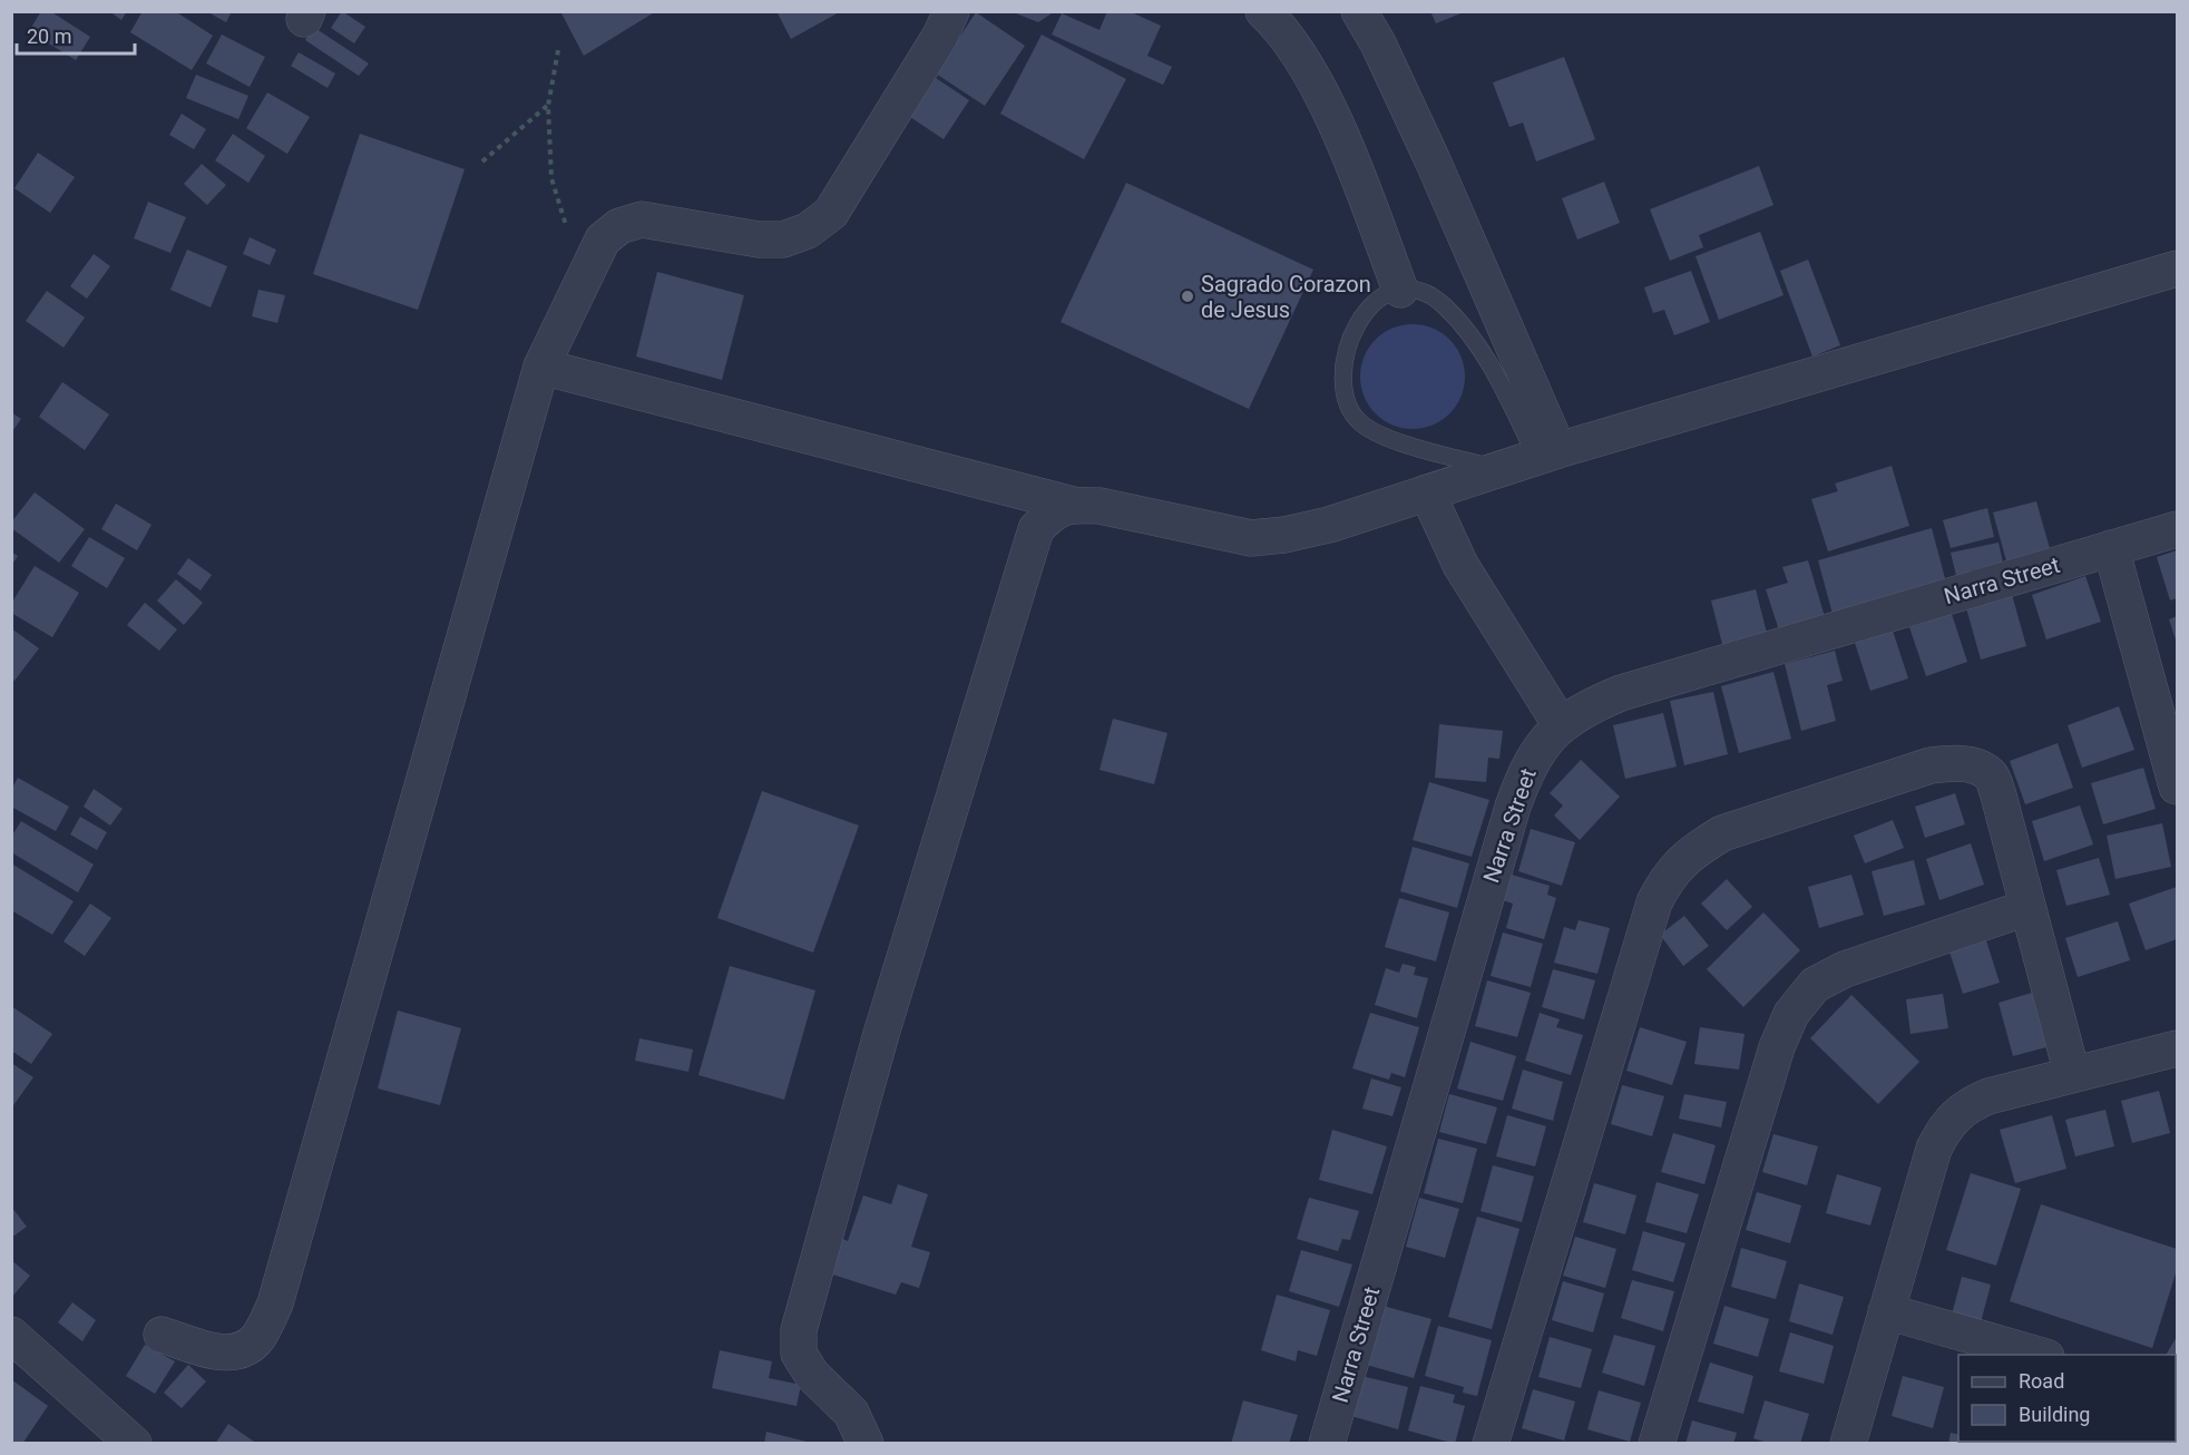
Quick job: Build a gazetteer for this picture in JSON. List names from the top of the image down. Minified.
{"streets":{"street":["Narra Street"]},"places":["Sagrado Corazon de Jesus"],"legend":["Road","Building"],"scale_bar":"20 m"}
